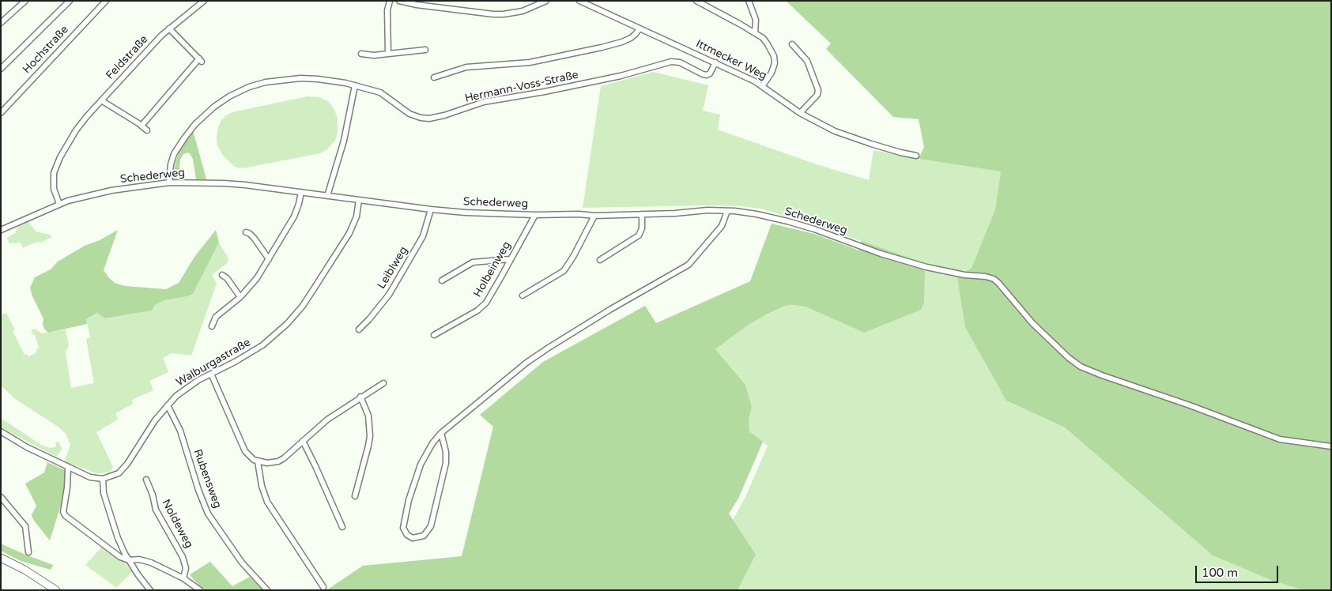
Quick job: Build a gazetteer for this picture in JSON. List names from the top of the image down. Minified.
{"streets":{"street":["Hochstraße","Feldstraße","Ittmecker Weg","Hermann-Voss-Straße","Schederweg","Leiblweg","Holbeinweg","Walburgastraße","Rubensweg","Noldeweg"]},"crossings":[["Feldstraße","Schederweg"],["Ittmecker Weg","Hermann-Voss-Straße"],["Hermann-Voss-Straße","Schederweg"],["Schederweg","Leiblweg"],["Schederweg","Holbeinweg"],["Schederweg","Walburgastraße"],["Walburgastraße","Rubensweg"]],"scale_bar":"100 m"}
